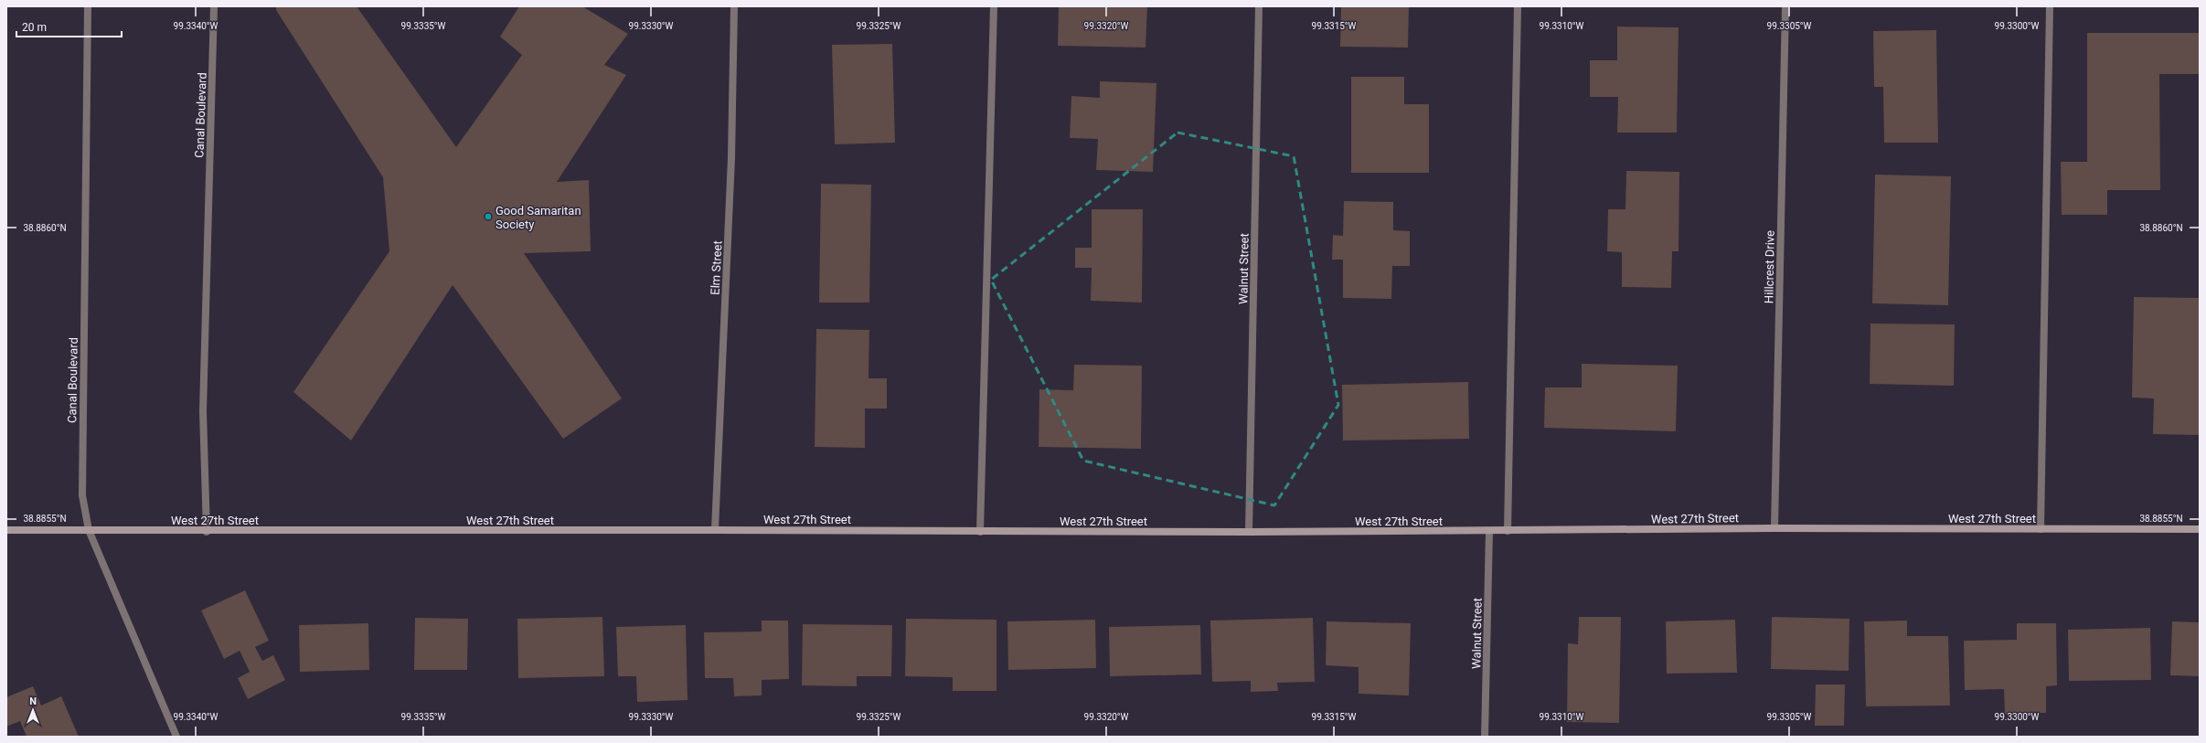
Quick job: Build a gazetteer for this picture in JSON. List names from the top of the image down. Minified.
{"streets":{"main road":["West 27th Street"],"street":["Canal Boulevard","Hillcrest Drive","Elm Street","Walnut Street"]},"crossings":[["Canal Boulevard","West 27th Street"],["Hillcrest Drive","West 27th Street"],["Elm Street","West 27th Street"],["Walnut Street","West 27th Street"]],"places":["Good Samaritan Society"],"scale_bar":"20 m","north":"top","coordinates":["99.3340°W","99.3335°W","99.3330°W","99.3325°W","99.3320°W","99.3315°W","99.3310°W","99.3305°W","99.3300°W","38.8860°N","38.8855°N"]}
